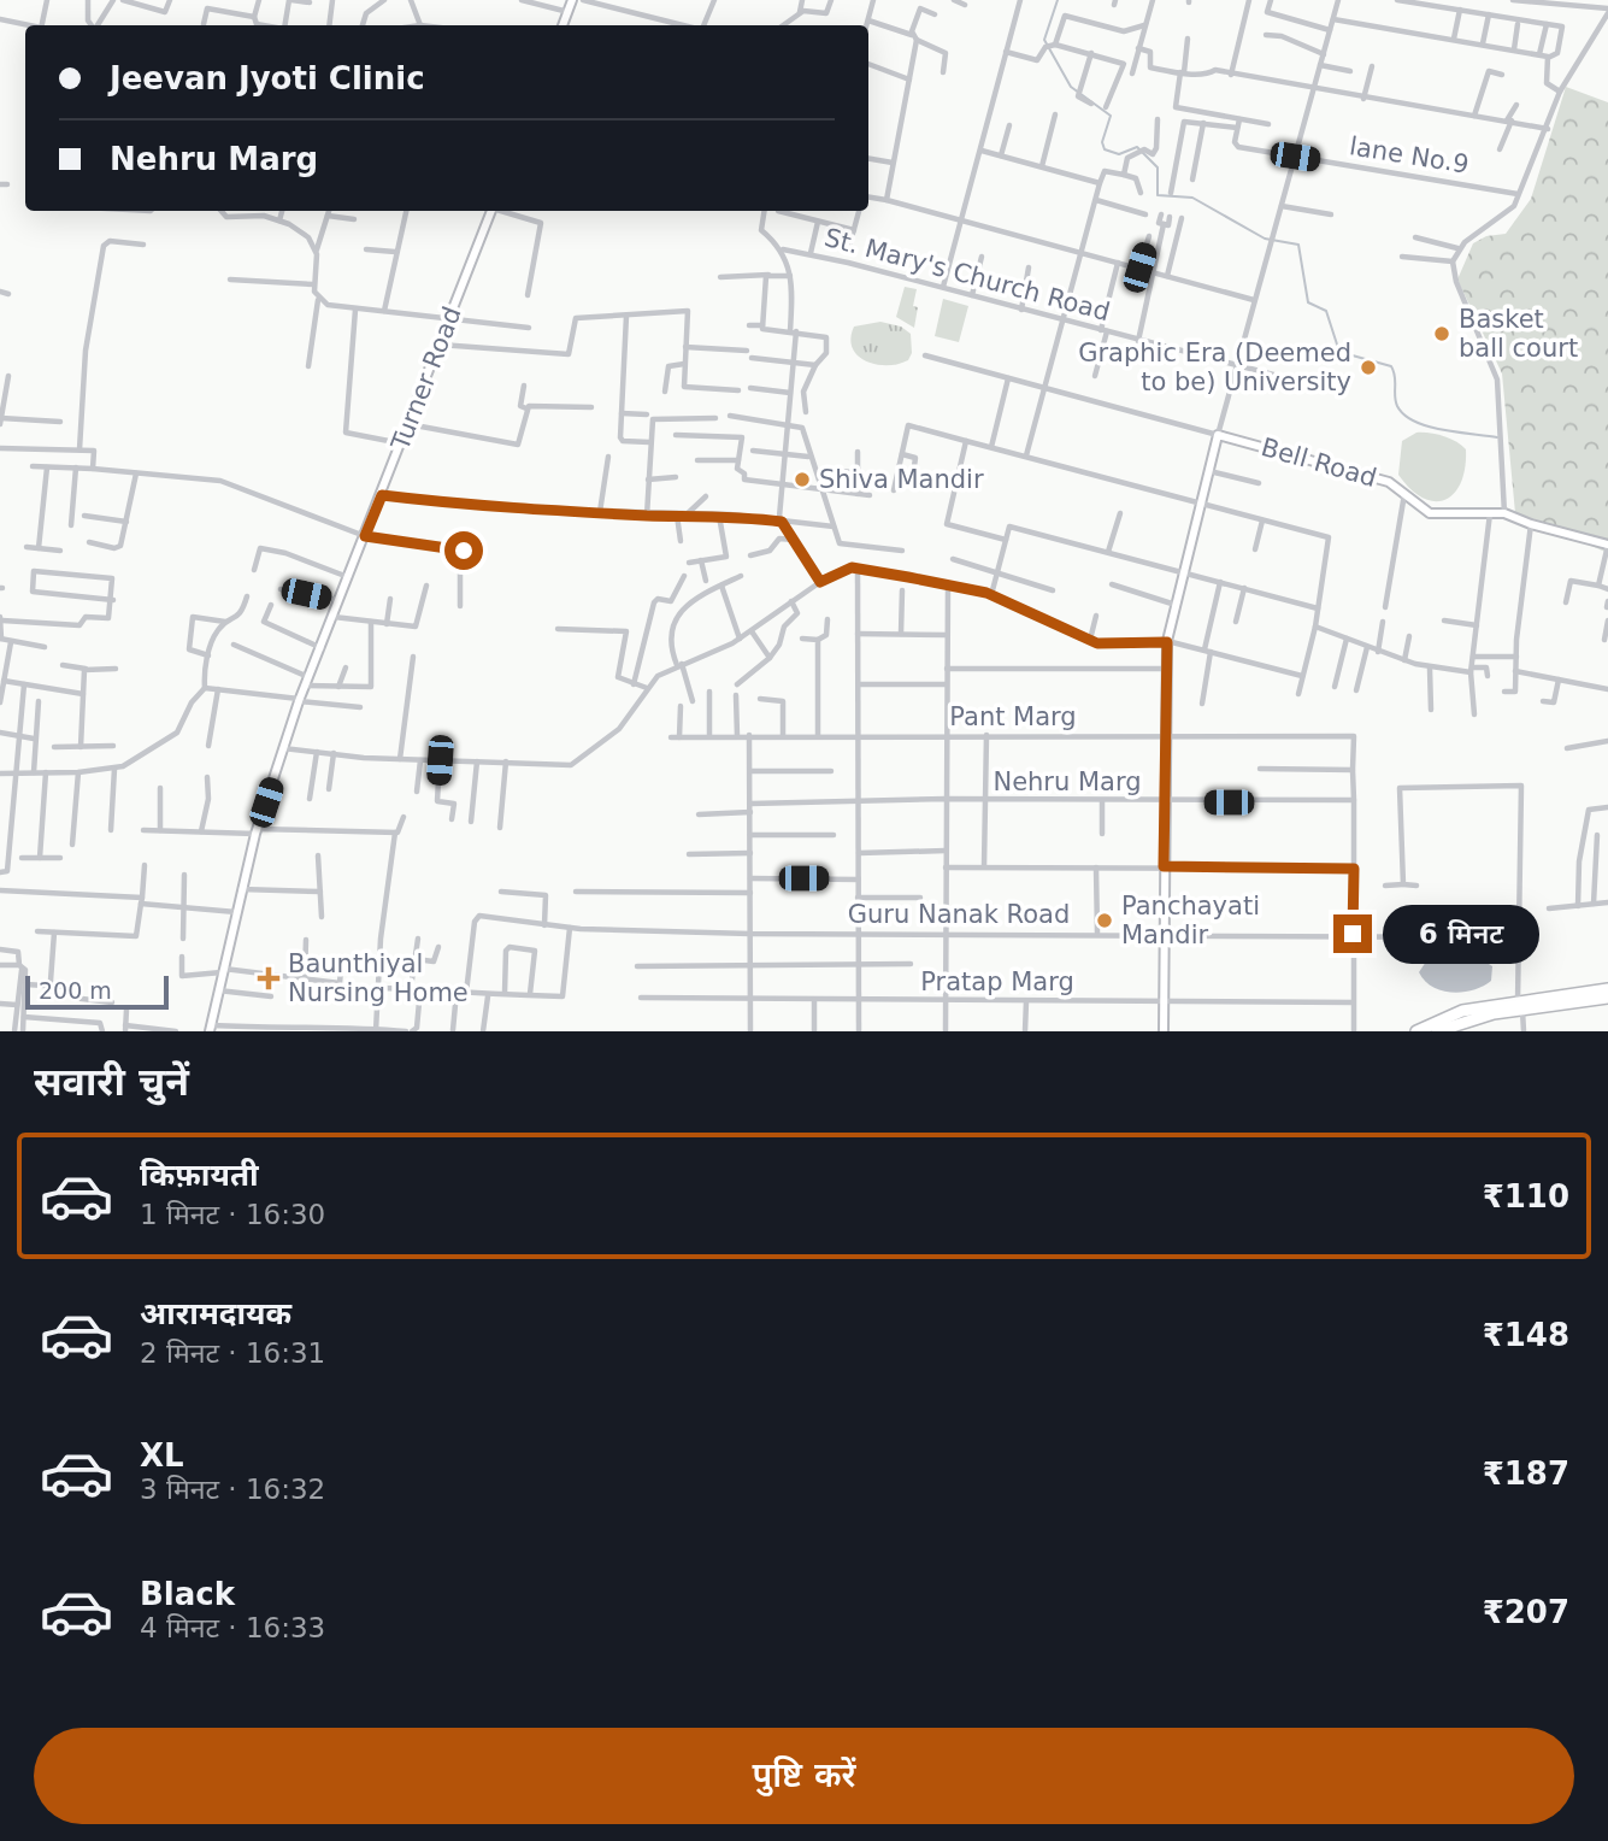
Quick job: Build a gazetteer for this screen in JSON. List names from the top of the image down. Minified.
{"streets":{"street":["lane No.9","St. Mary's Church Road","Turner Road","Bell Road","Pant Marg","Nehru Marg","Guru Nanak Road","Pratap Marg"]},"places":{"other":["Basket ball court","Graphic Era (Deemed to be) University","Shiva Mandir","Panchayati Mandir"],"health":["Baunthiyal Nursing Home"]},"scale_bar":"200 m","page":{"banner":["Jeevan Jyoti Clinic","Nehru Marg"],"bubble":"6 मिनट","scale":"200 m","heading":"सवारी चुनें","list":[{"name":"किफ़ायती","note":"1 मिनट · 16:30","value":"₹110"},{"name":"आरामदायक","note":"2 मिनट · 16:31","value":"₹148"},{"name":"XL","note":"3 मिनट · 16:32","value":"₹187"},{"name":"Black","note":"4 मिनट · 16:33","value":"₹207"}],"buttons":"पुष्टि करें"}}
